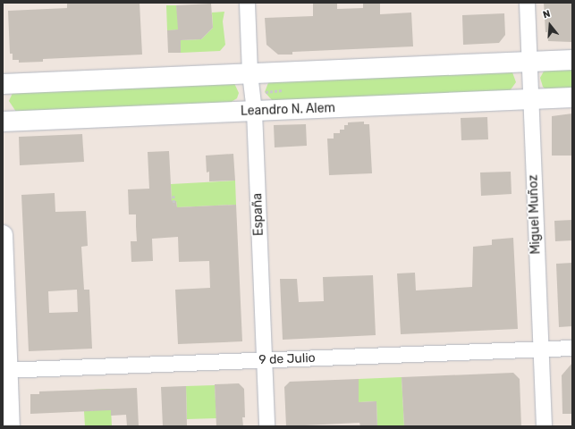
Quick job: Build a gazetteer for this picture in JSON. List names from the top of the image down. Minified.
{"streets":{"main road":["Leandro N. Alem"],"street":["España","Miguel Muñoz","9 de Julio"]},"crossings":[["Leandro N. Alem","España"],["Leandro N. Alem","Miguel Muñoz"],["España","9 de Julio"],["Miguel Muñoz","9 de Julio"]],"north":"top"}
